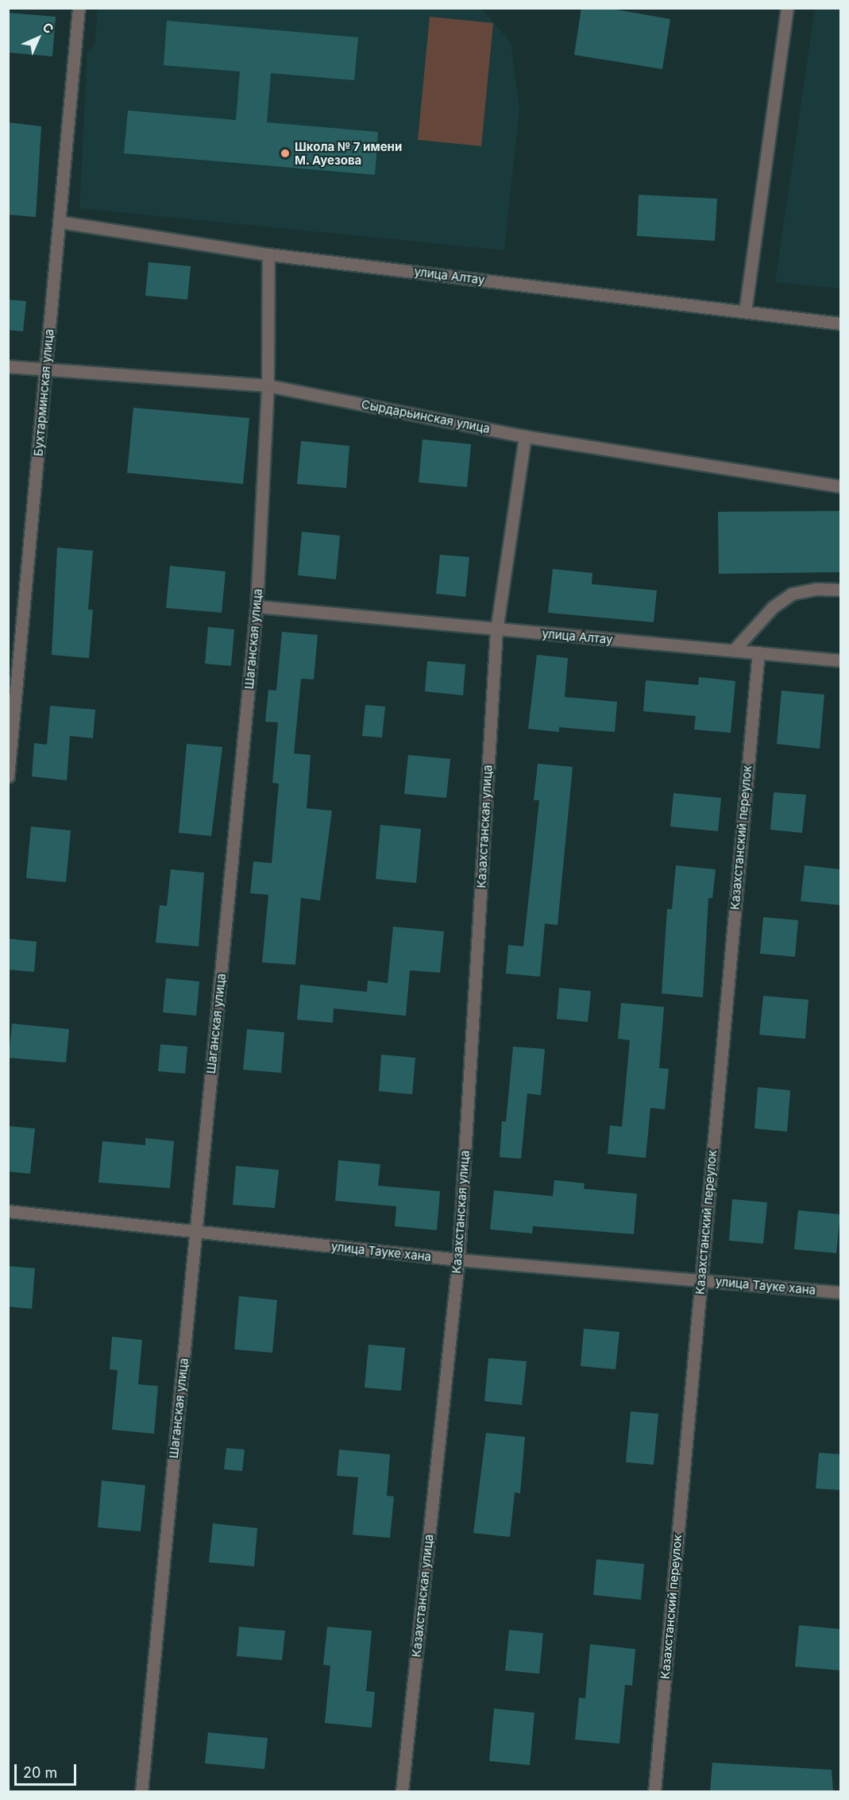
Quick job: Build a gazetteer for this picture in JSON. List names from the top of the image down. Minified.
{"streets":{"street":["улица Алтау","Бухтарминская улица","Сырдарьинская улица","Шаганская улица","Казахстанская улица","Казахстанский переулок","улица Тауке хана"]},"crossings":[["улица Алтау","Бухтарминская улица"],["улица Алтау","Шаганская улица"],["улица Алтау","Казахстанская улица"],["улица Алтау","Казахстанский переулок"],["Бухтарминская улица","Сырдарьинская улица"],["Сырдарьинская улица","Шаганская улица"],["Сырдарьинская улица","Казахстанская улица"],["Шаганская улица","улица Тауке хана"],["Казахстанская улица","улица Тауке хана"],["Казахстанский переулок","улица Тауке хана"]],"places":["Школа № 7 имени М. Ауезова"],"scale_bar":"20 m","north":"top right"}
